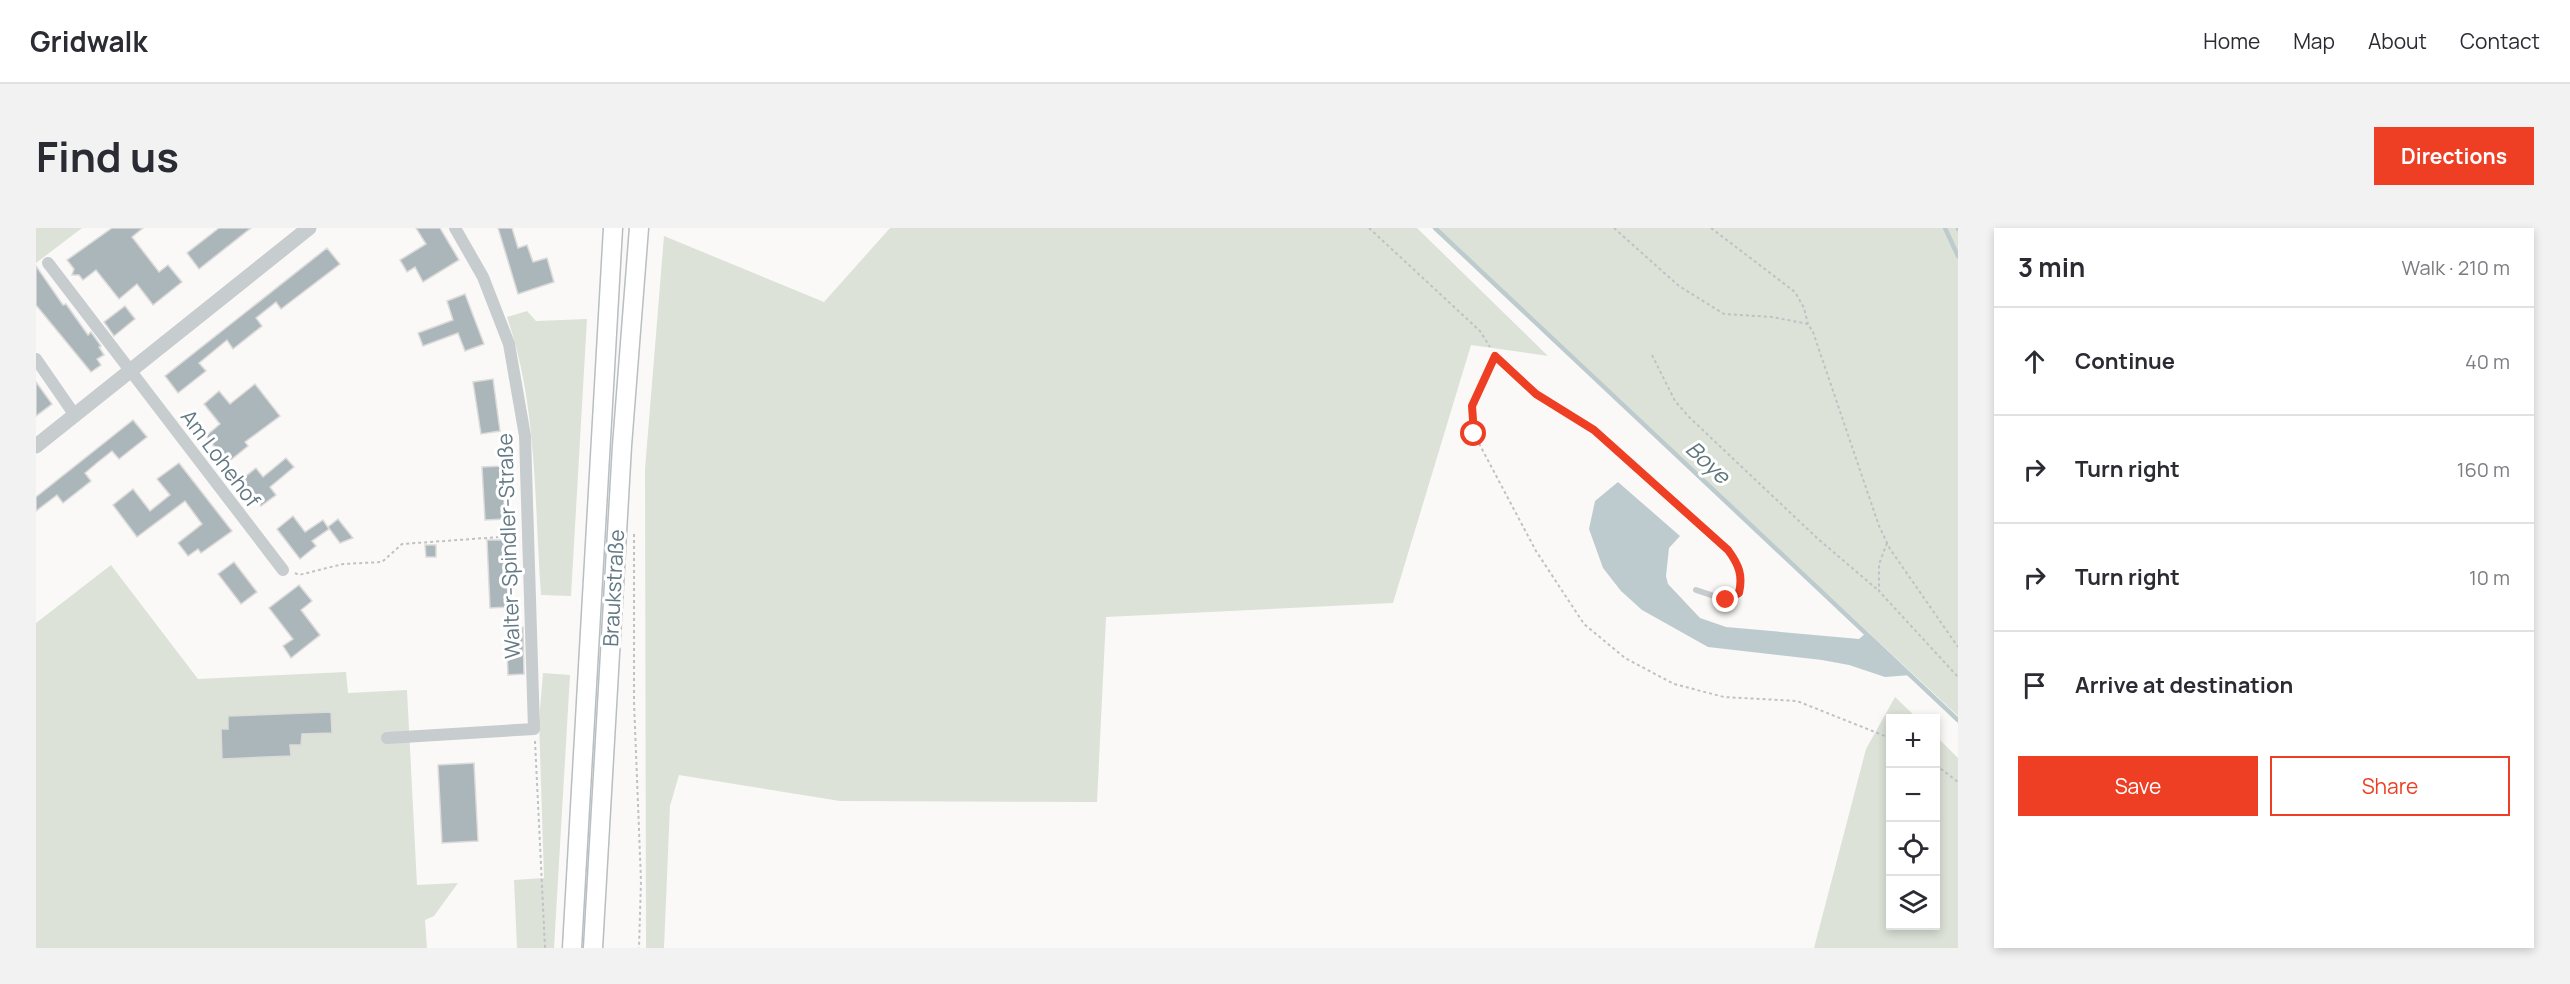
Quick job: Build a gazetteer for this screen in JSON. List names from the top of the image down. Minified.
{"streets":{"main road":["Braukstraße"],"street":["Am Lohehof","Walter-Spindler-Straße"]},"water":["Boye"],"page":{"header":"Gridwalk","nav":["Home","Map","About","Contact"],"title":"Find us","buttons":["Directions",["Save","Share"]],"heading":["3 min","Walk · 210 m"],"list":[["Continue","40 m"],["Turn right","160 m"],["Turn right","10 m"],"Arrive at destination"],"map_buttons":["+","−"]}}
